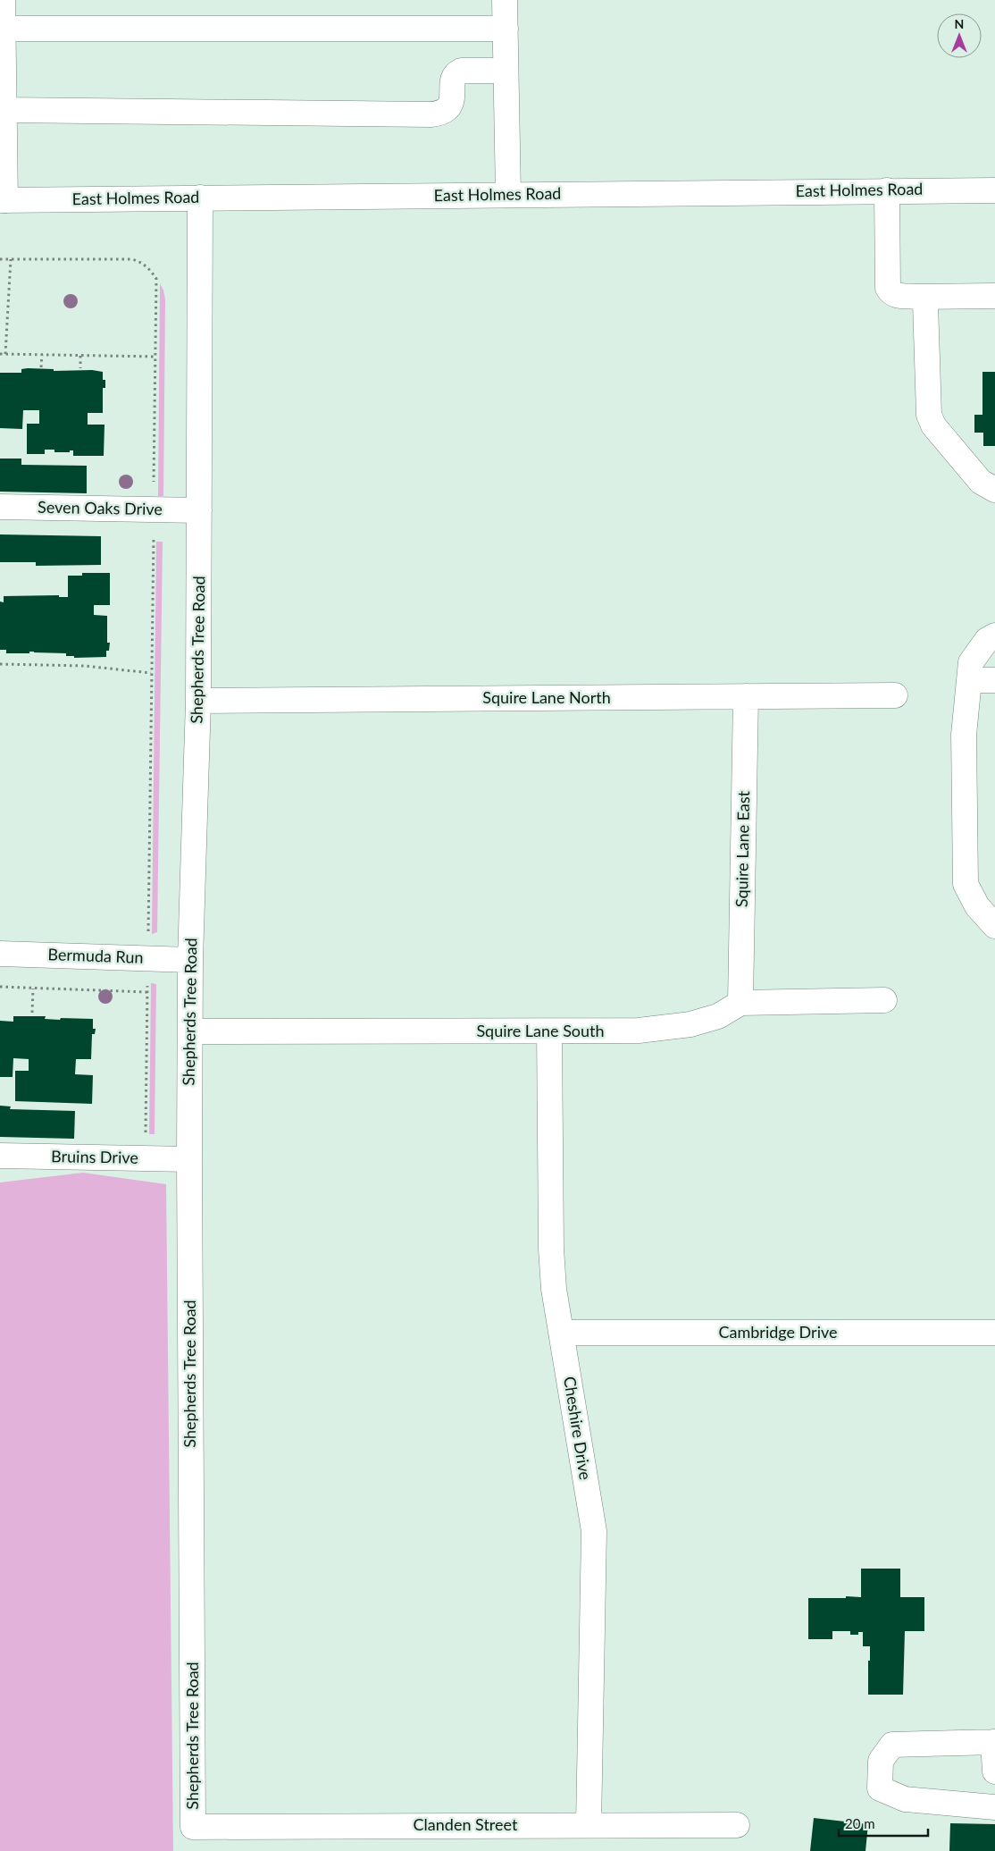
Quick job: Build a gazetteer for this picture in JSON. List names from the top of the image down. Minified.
{"streets":{"street":["East Holmes Road","Seven Oaks Drive","Shepherds Tree Road","Squire Lane North","Squire Lane East","Bermuda Run","Squire Lane South","Bruins Drive","Cambridge Drive","Cheshire Drive","Clanden Street"]},"crossings":[["East Holmes Road","Shepherds Tree Road"],["Seven Oaks Drive","Shepherds Tree Road"],["Shepherds Tree Road","Squire Lane North"],["Shepherds Tree Road","Bermuda Run"],["Shepherds Tree Road","Squire Lane South"],["Shepherds Tree Road","Bruins Drive"],["Shepherds Tree Road","Clanden Street"],["Squire Lane North","Squire Lane East"],["Squire Lane East","Squire Lane South"],["Squire Lane South","Cheshire Drive"],["Cambridge Drive","Cheshire Drive"],["Cheshire Drive","Clanden Street"]],"scale_bar":"20 m","north":"top"}
